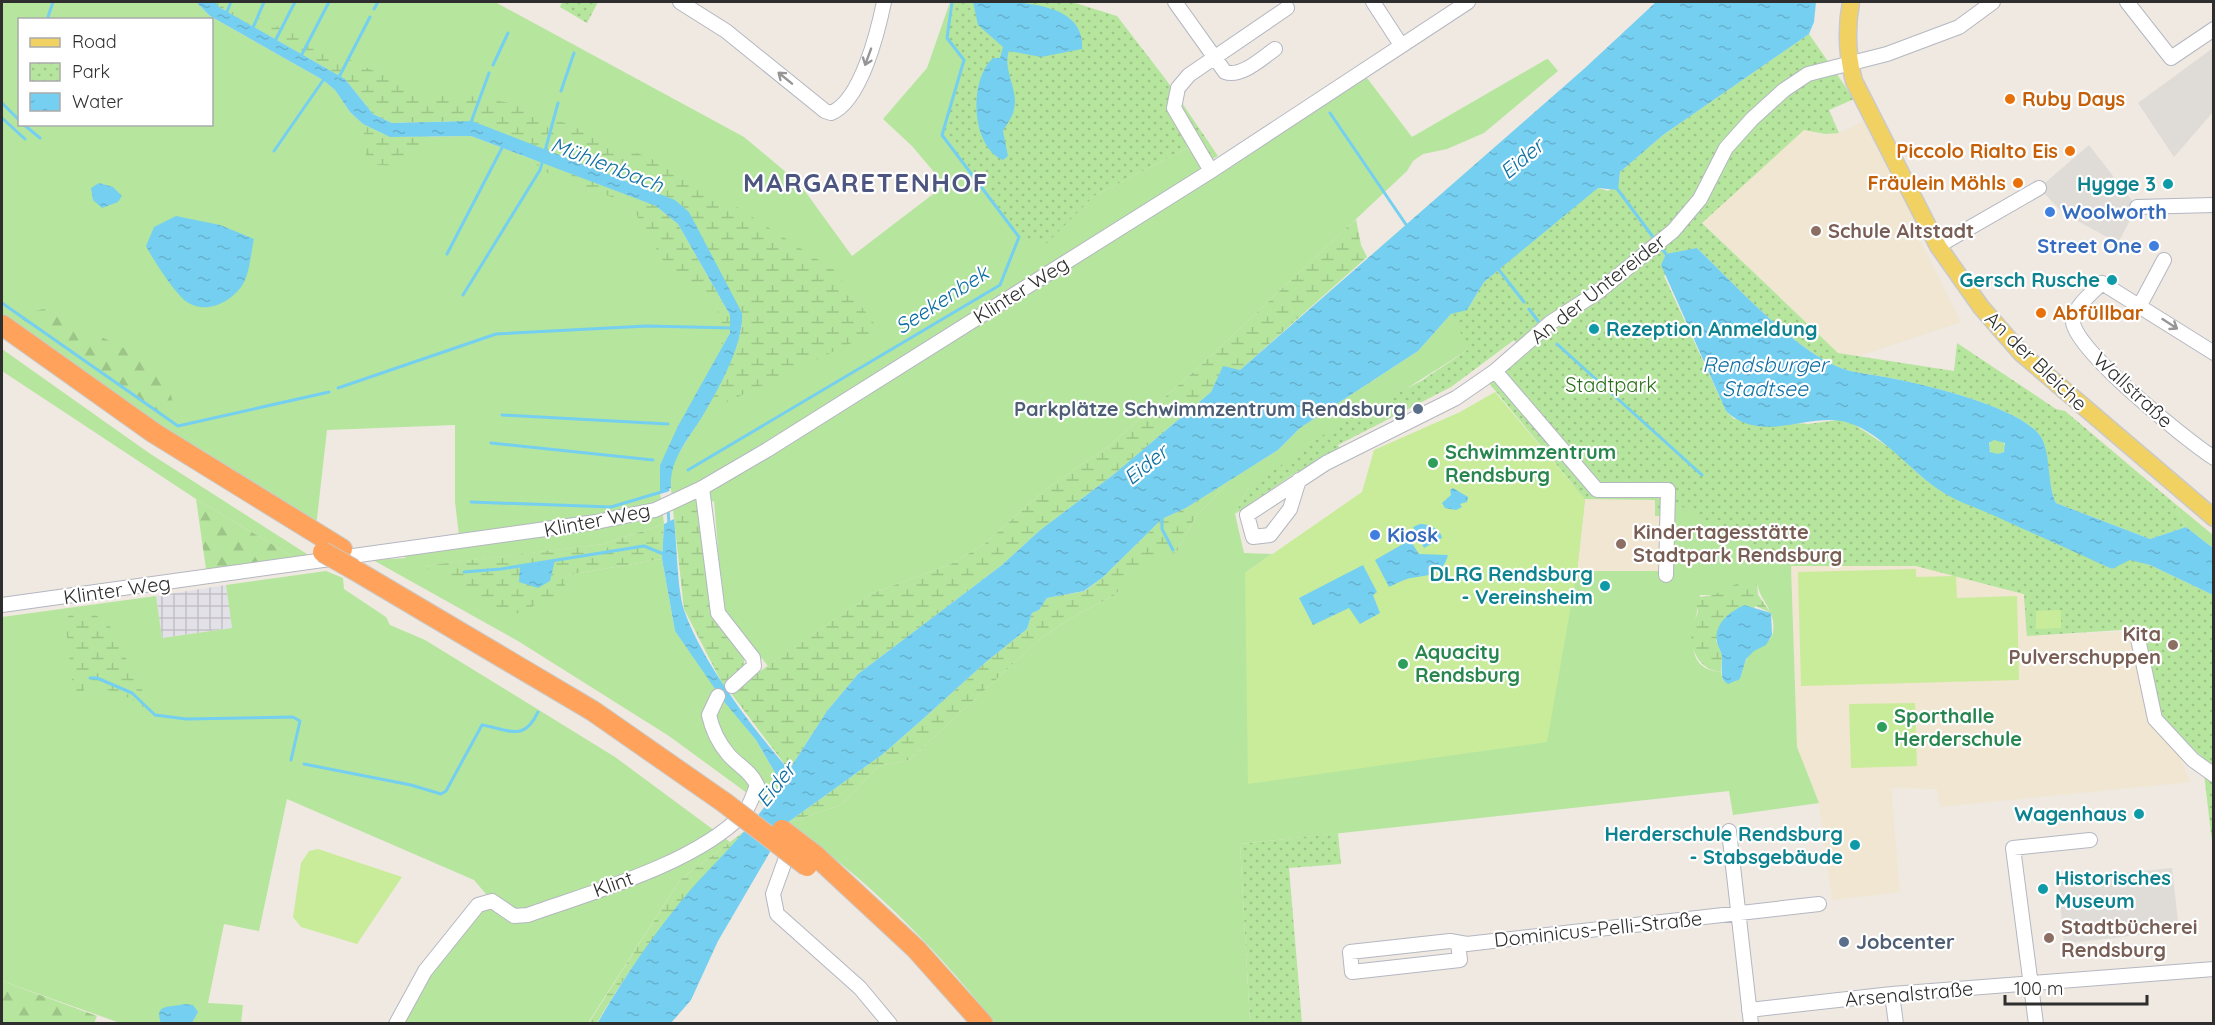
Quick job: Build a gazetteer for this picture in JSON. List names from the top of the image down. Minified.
{"streets":{"main road":["An der Bleiche"],"street":["An der Untereider","Klinter Weg","Wallstraße","Klint","Dominicus-Pelli-Straße","Arsenalstraße"]},"crossings":[["An der Untereider","An der Bleiche"],["Dominicus-Pelli-Straße","Arsenalstraße"]],"districts":["MARGARETENHOF"],"water":["Eider","Mühlenbach","Seekenbek","Rendsburger Stadtsee"],"parks":["Stadtpark"],"places":["Ruby Days","Piccolo Rialto Eis","Fräulein Möhls","Hygge 3","Woolworth","Schule Altstadt","Street One","Gersch Rusche","Abfüllbar","Rezeption Anmeldung","Parkplätze Schwimmzentrum Rendsburg","Schwimmzentrum Rendsburg","Kiosk","Kindertagesstätte Stadtpark Rendsburg","DLRG Rendsburg - Vereinsheim","Kita Pulverschuppen","Aquacity Rendsburg","Sporthalle Herderschule","Wagenhaus","Herderschule Rendsburg - Stabsgebäude","Historisches Museum","Stadtbücherei Rendsburg","Jobcenter"],"legend":["Road","Park","Water"],"scale_bar":"100 m"}
